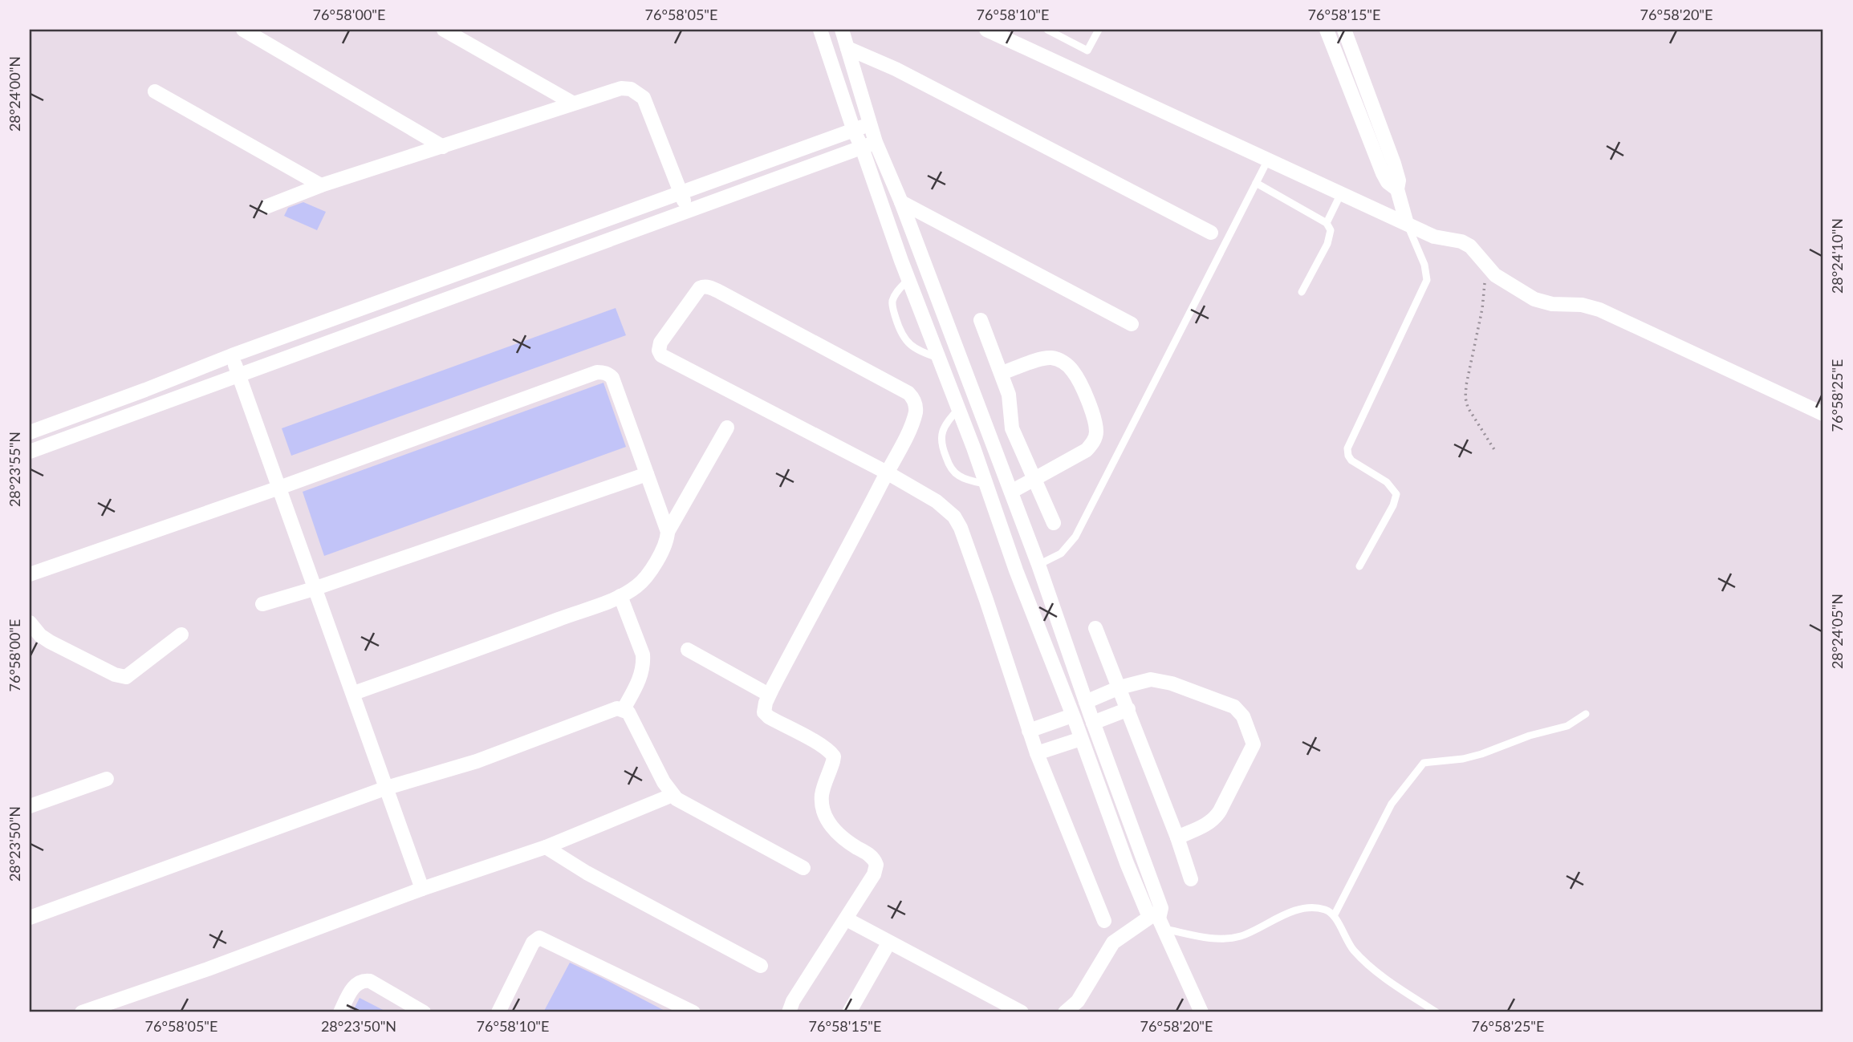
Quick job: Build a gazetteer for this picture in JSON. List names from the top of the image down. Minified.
{"coordinates":["76°58'00\"E","76°58'05\"E","76°58'10\"E","76°58'15\"E","76°58'20\"E","28°24'00\"N","28°24'10\"N","76°58'25\"E","28°23'55\"N","28°24'05\"N","28°23'50\"N"]}
